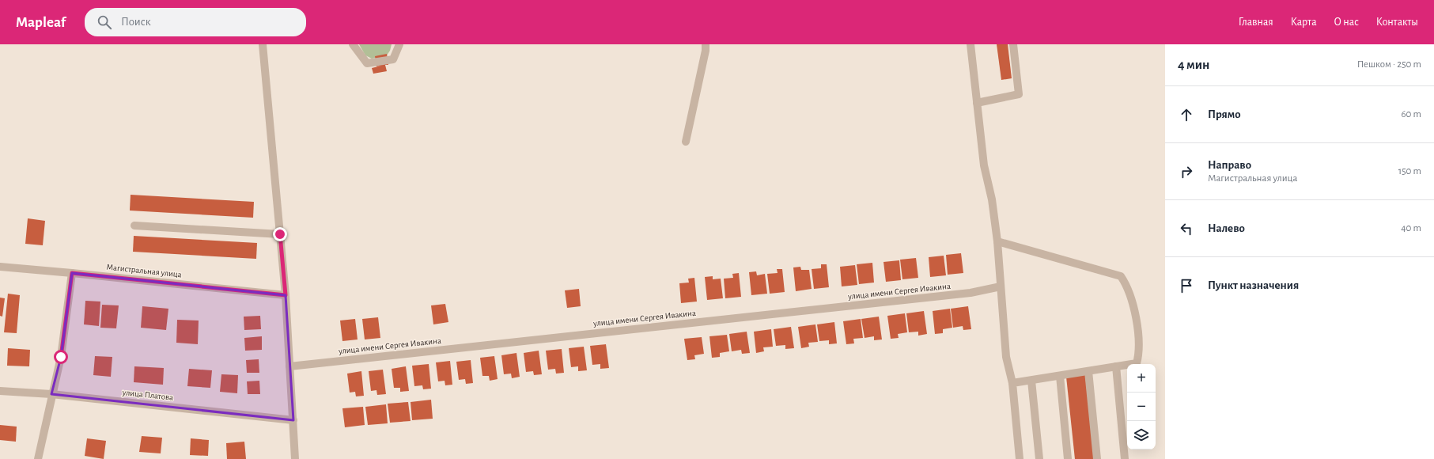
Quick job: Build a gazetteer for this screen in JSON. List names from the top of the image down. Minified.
{"streets":{"street":["Магистральная улица","улица имени Сергея Ивакина","улица Платова"]},"page":{"header":"Mapleaf","search":"Поиск","nav":["Главная","Карта","О нас","Контакты"],"heading":["4 мин","Пешком · 250 m"],"list":[["Прямо","60 m"],["Направо","Магистральная улица","150 m"],["Налево","40 m"],"Пункт назначения"],"map_buttons":["+","−"]}}
